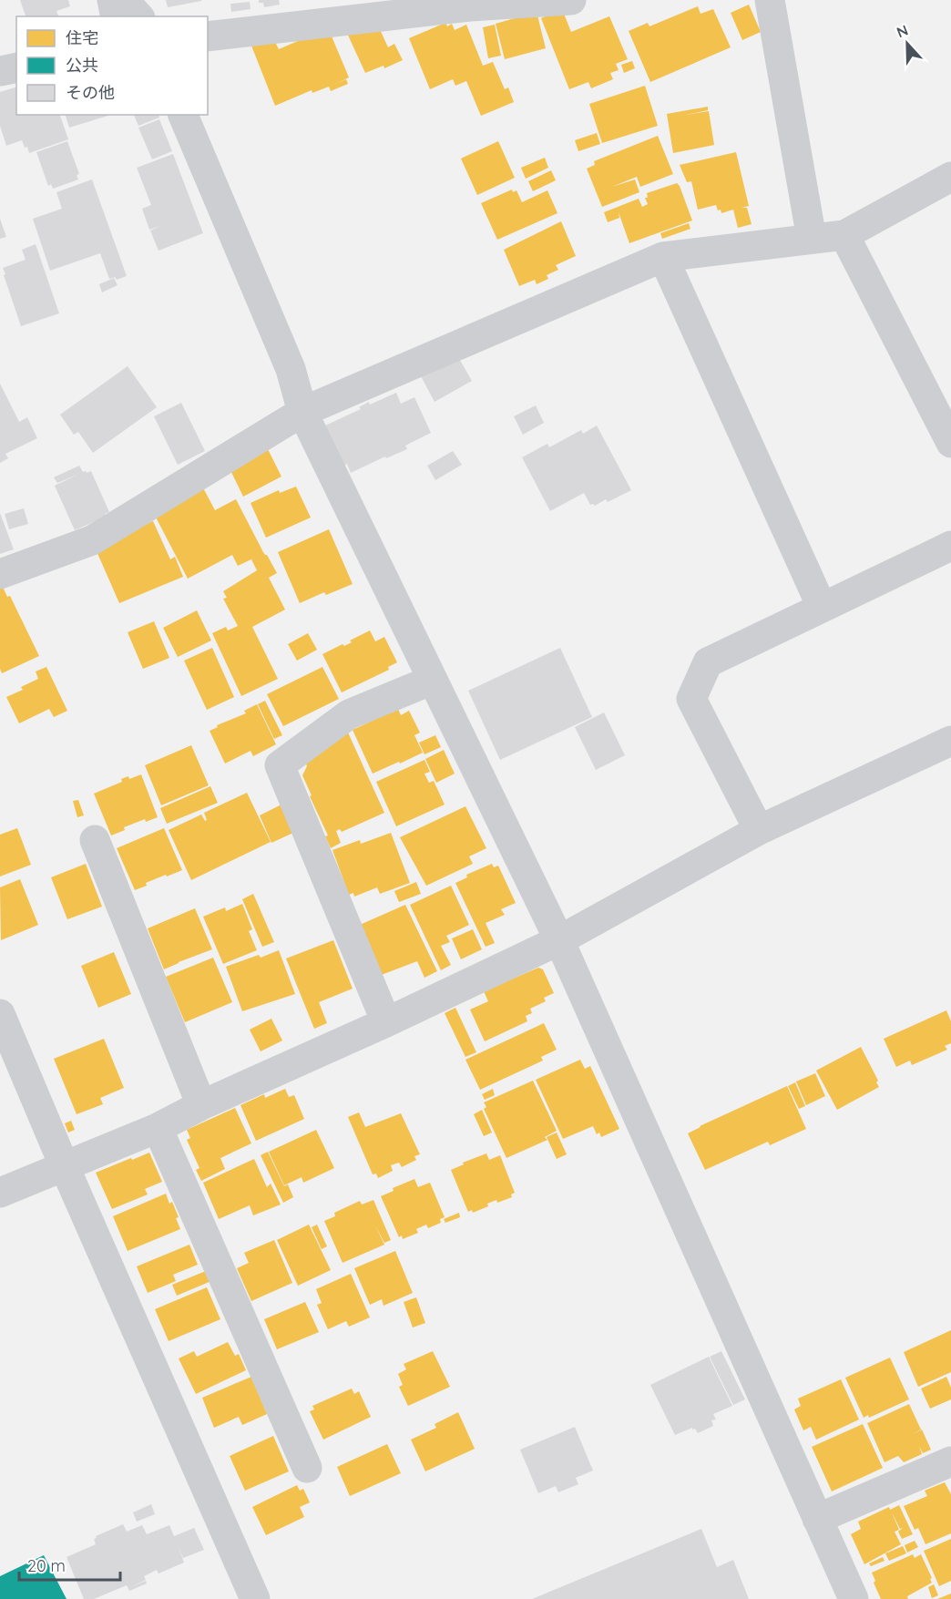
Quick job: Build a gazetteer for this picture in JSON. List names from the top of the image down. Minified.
{"legend":["住宅","公共","その他"],"scale_bar":"20 m","north":"top"}
